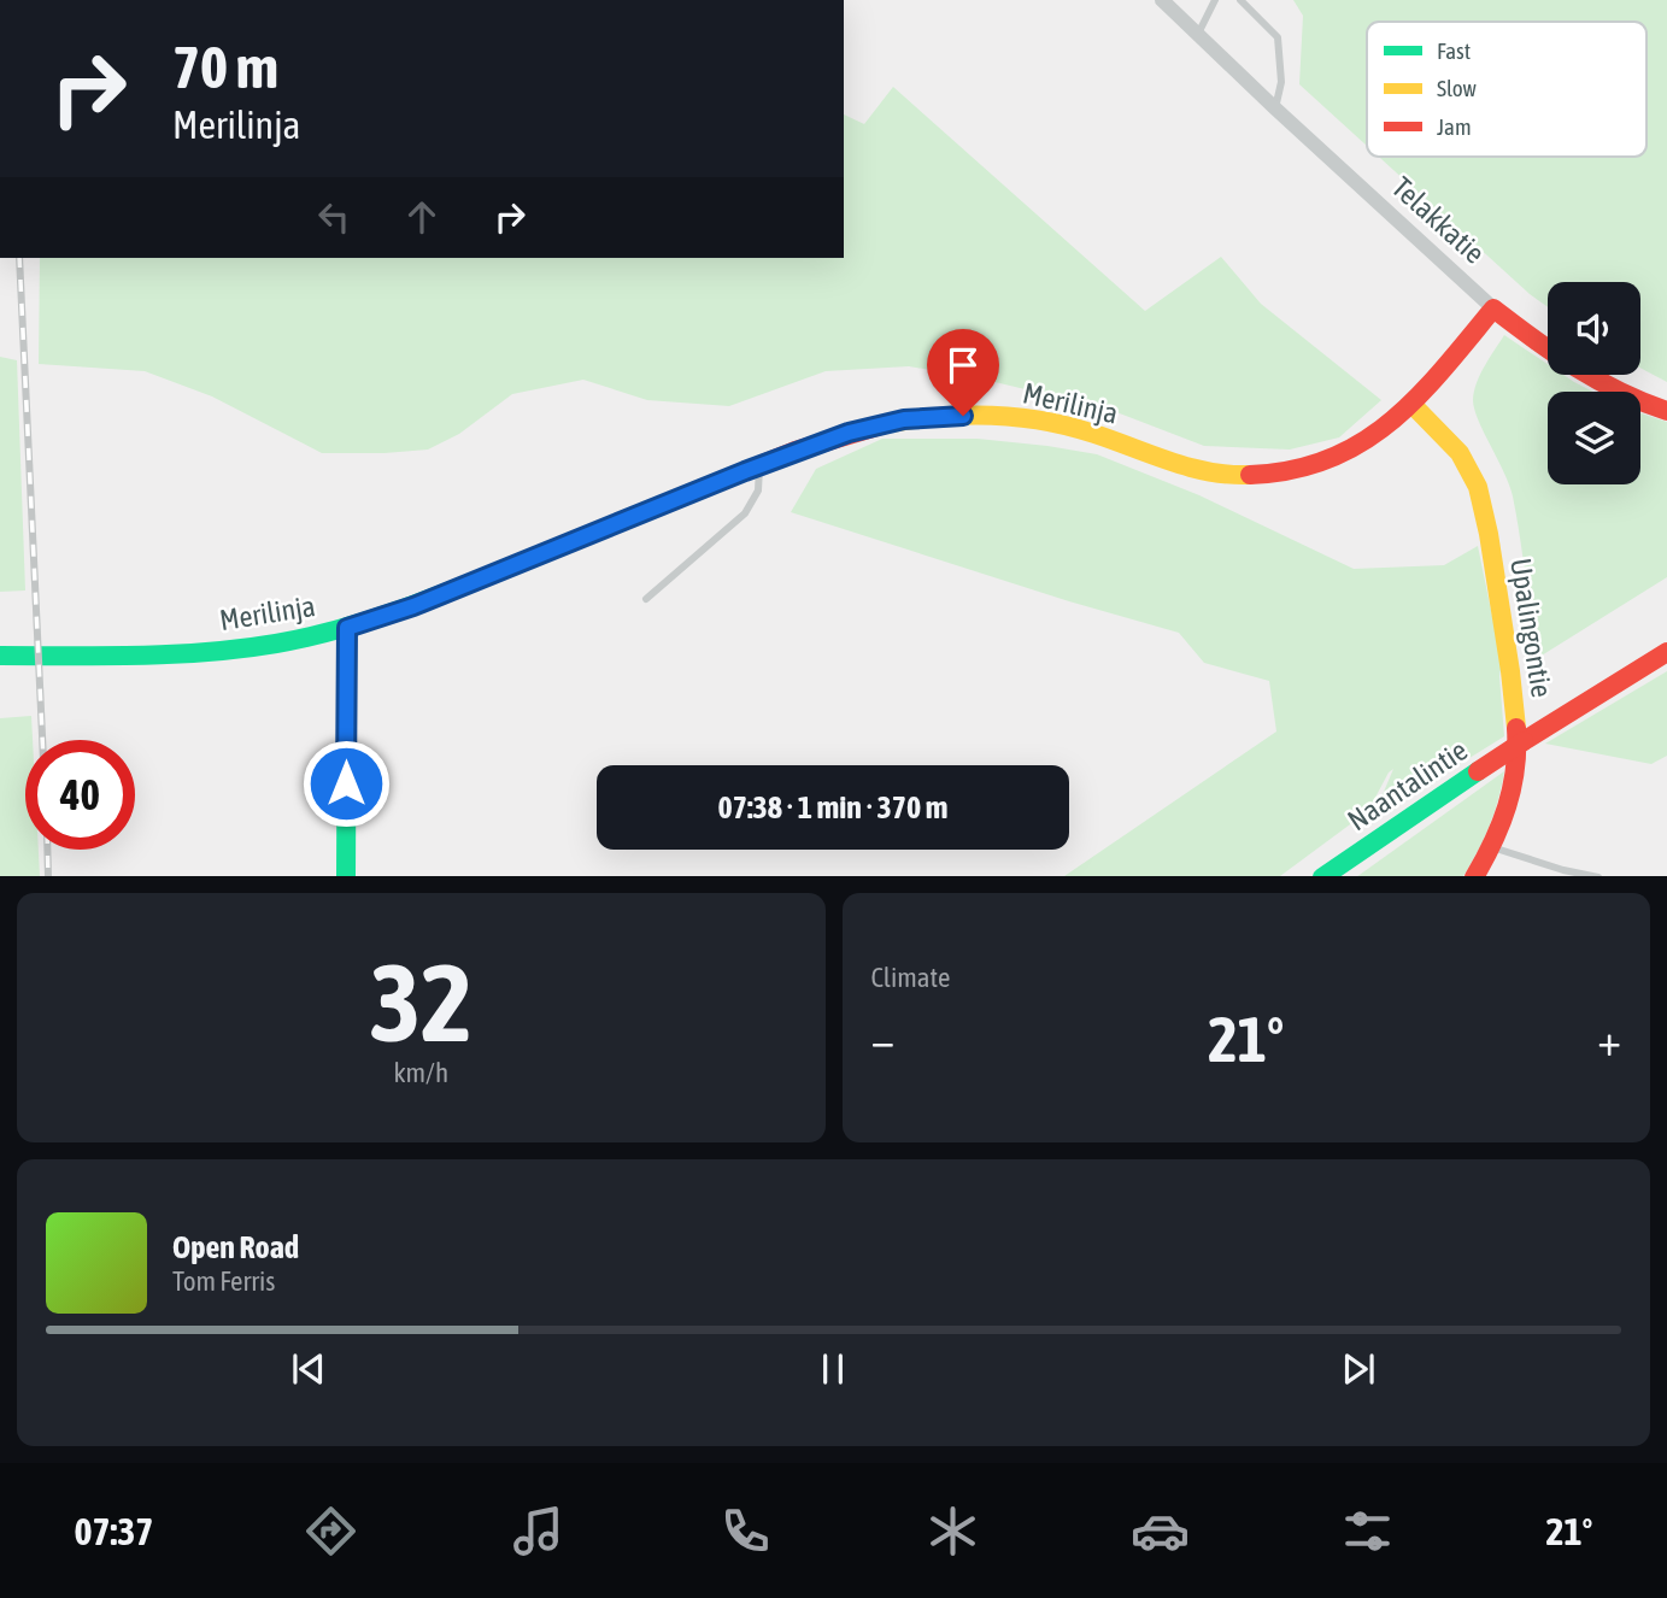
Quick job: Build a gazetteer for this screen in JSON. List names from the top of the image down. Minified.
{"streets":{"street":["Telakkatie","Merilinja","Upalingontie","Naantalintie"]},"crossings":[["Telakkatie","Merilinja"],["Merilinja","Upalingontie"]],"legend":["Fast","Slow","Jam"],"page":{"turn":["70 m","Merilinja"],"limit":"40","trip":"07:38 · 1 min · 370 m","tile":[["32","km/h"],"Climate"],"heat":["−","21°","+"],"song":["Open Road","Tom Ferris"],"tabs":["07:37","21°"]}}
